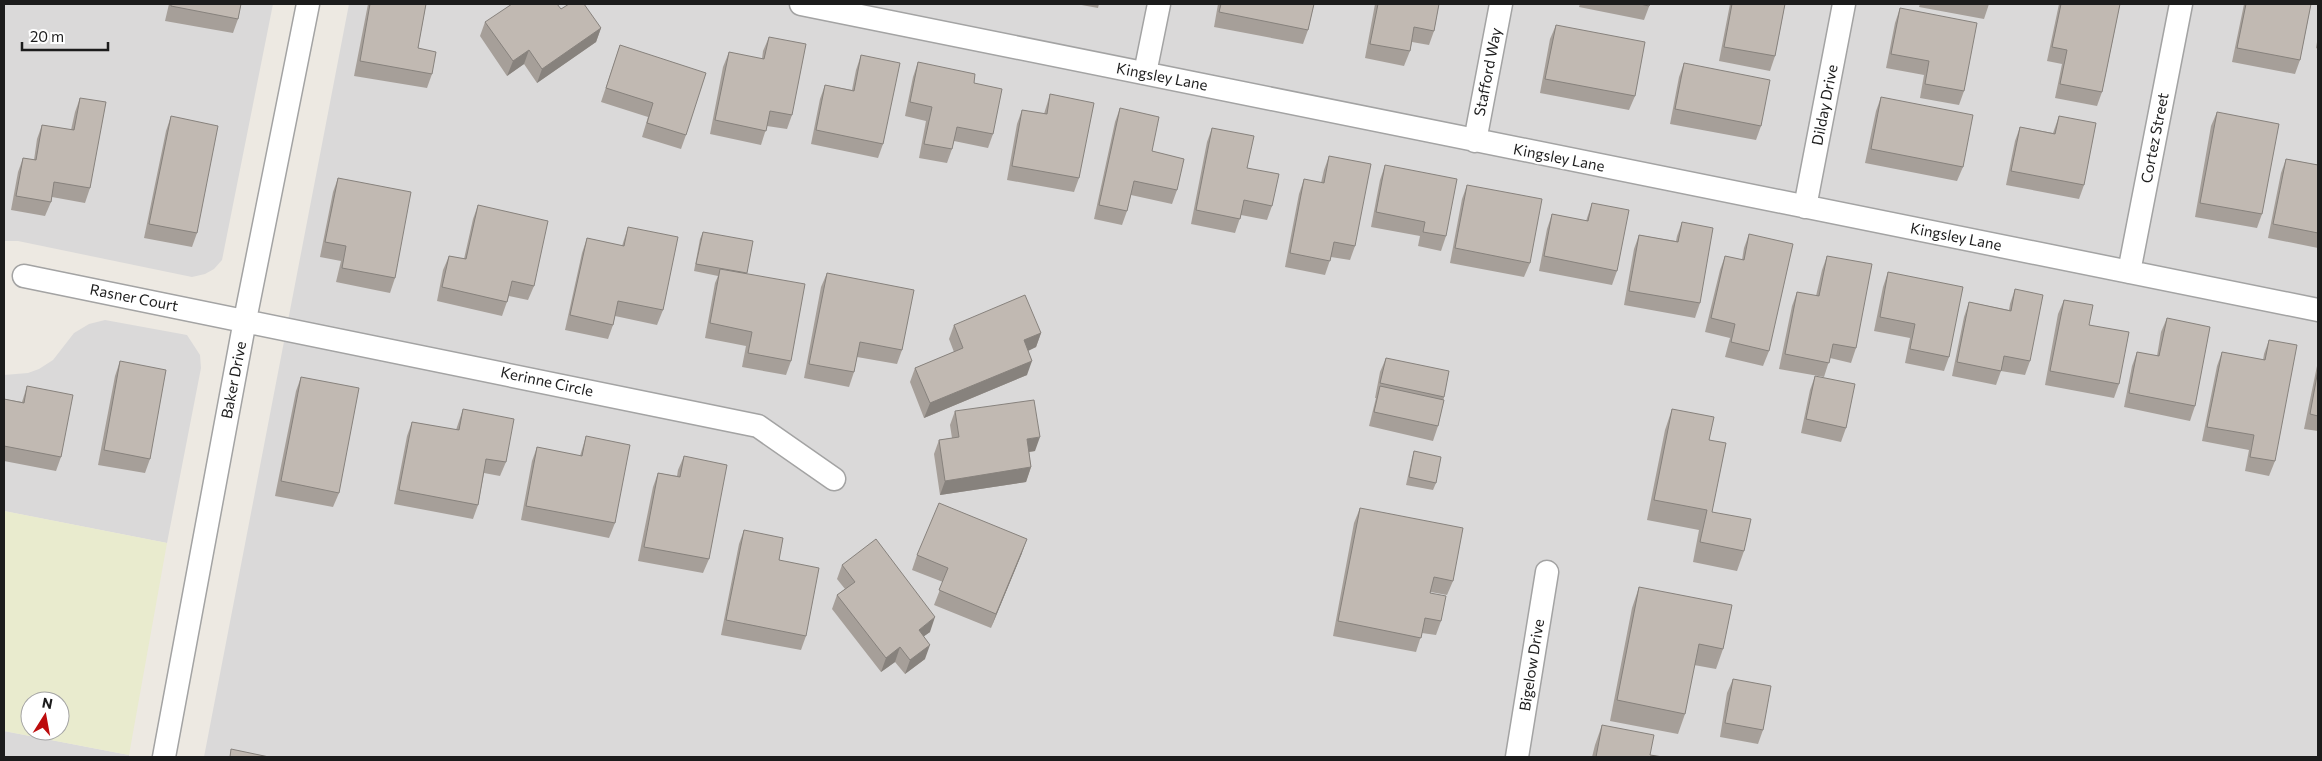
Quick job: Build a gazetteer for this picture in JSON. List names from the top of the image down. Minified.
{"streets":{"street":["Stafford Way","Kingsley Lane","Dilday Drive","Cortez Street","Rasner Court","Baker Drive","Kerinne Circle","Bigelow Drive"]},"crossings":[["Stafford Way","Kingsley Lane"],["Kingsley Lane","Dilday Drive"],["Kingsley Lane","Cortez Street"],["Rasner Court","Baker Drive"],["Rasner Court","Kerinne Circle"],["Baker Drive","Kerinne Circle"]],"scale_bar":"20 m","north":"top"}
